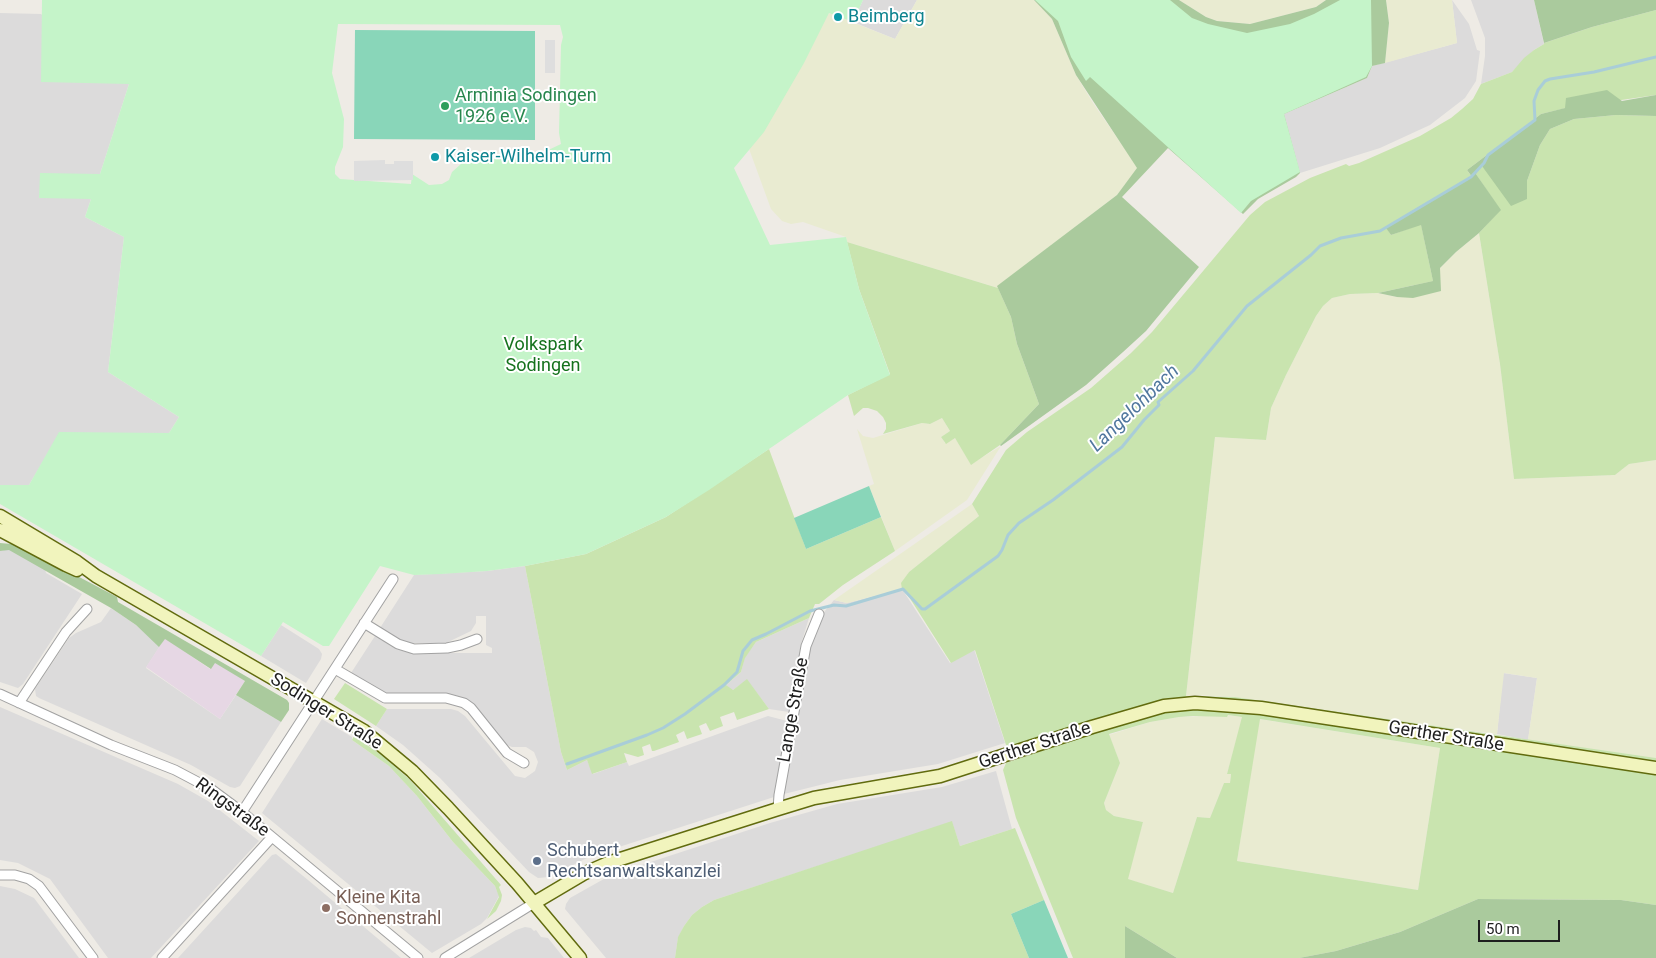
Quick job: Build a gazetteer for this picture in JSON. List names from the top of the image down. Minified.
{"streets":{"street":["Lange Straße","Sodinger Straße","Gerther Straße","Ringstraße"]},"crossings":[["Lange Straße","Gerther Straße"],["Sodinger Straße","Gerther Straße"]],"water":["Langelohbach"],"parks":["Volkspark Sodingen"],"places":["Beimberg","Arminia Sodingen 1926 e.V.","Kaiser-Wilhelm-Turm","Schubert Rechtsanwaltskanzlei","Kleine Kita Sonnenstrahl"],"scale_bar":"50 m"}
